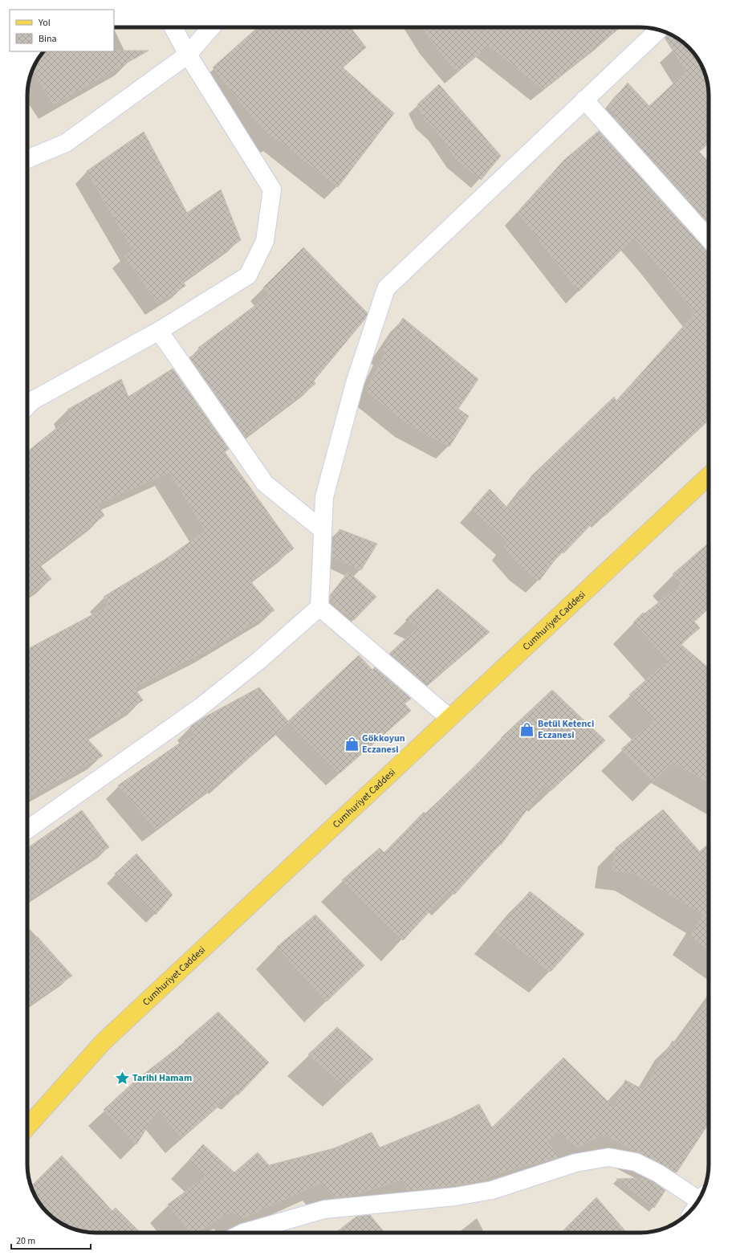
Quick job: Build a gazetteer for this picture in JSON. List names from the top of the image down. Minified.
{"streets":{"main road":["Cumhuriyet Caddesi"]},"places":{"shop":["Betül Ketenci Eczanesi","Gökkoyun Eczanesi"],"place":["Tarihi Hamam"]},"legend":["Yol","Bina"],"scale_bar":"20 m"}
